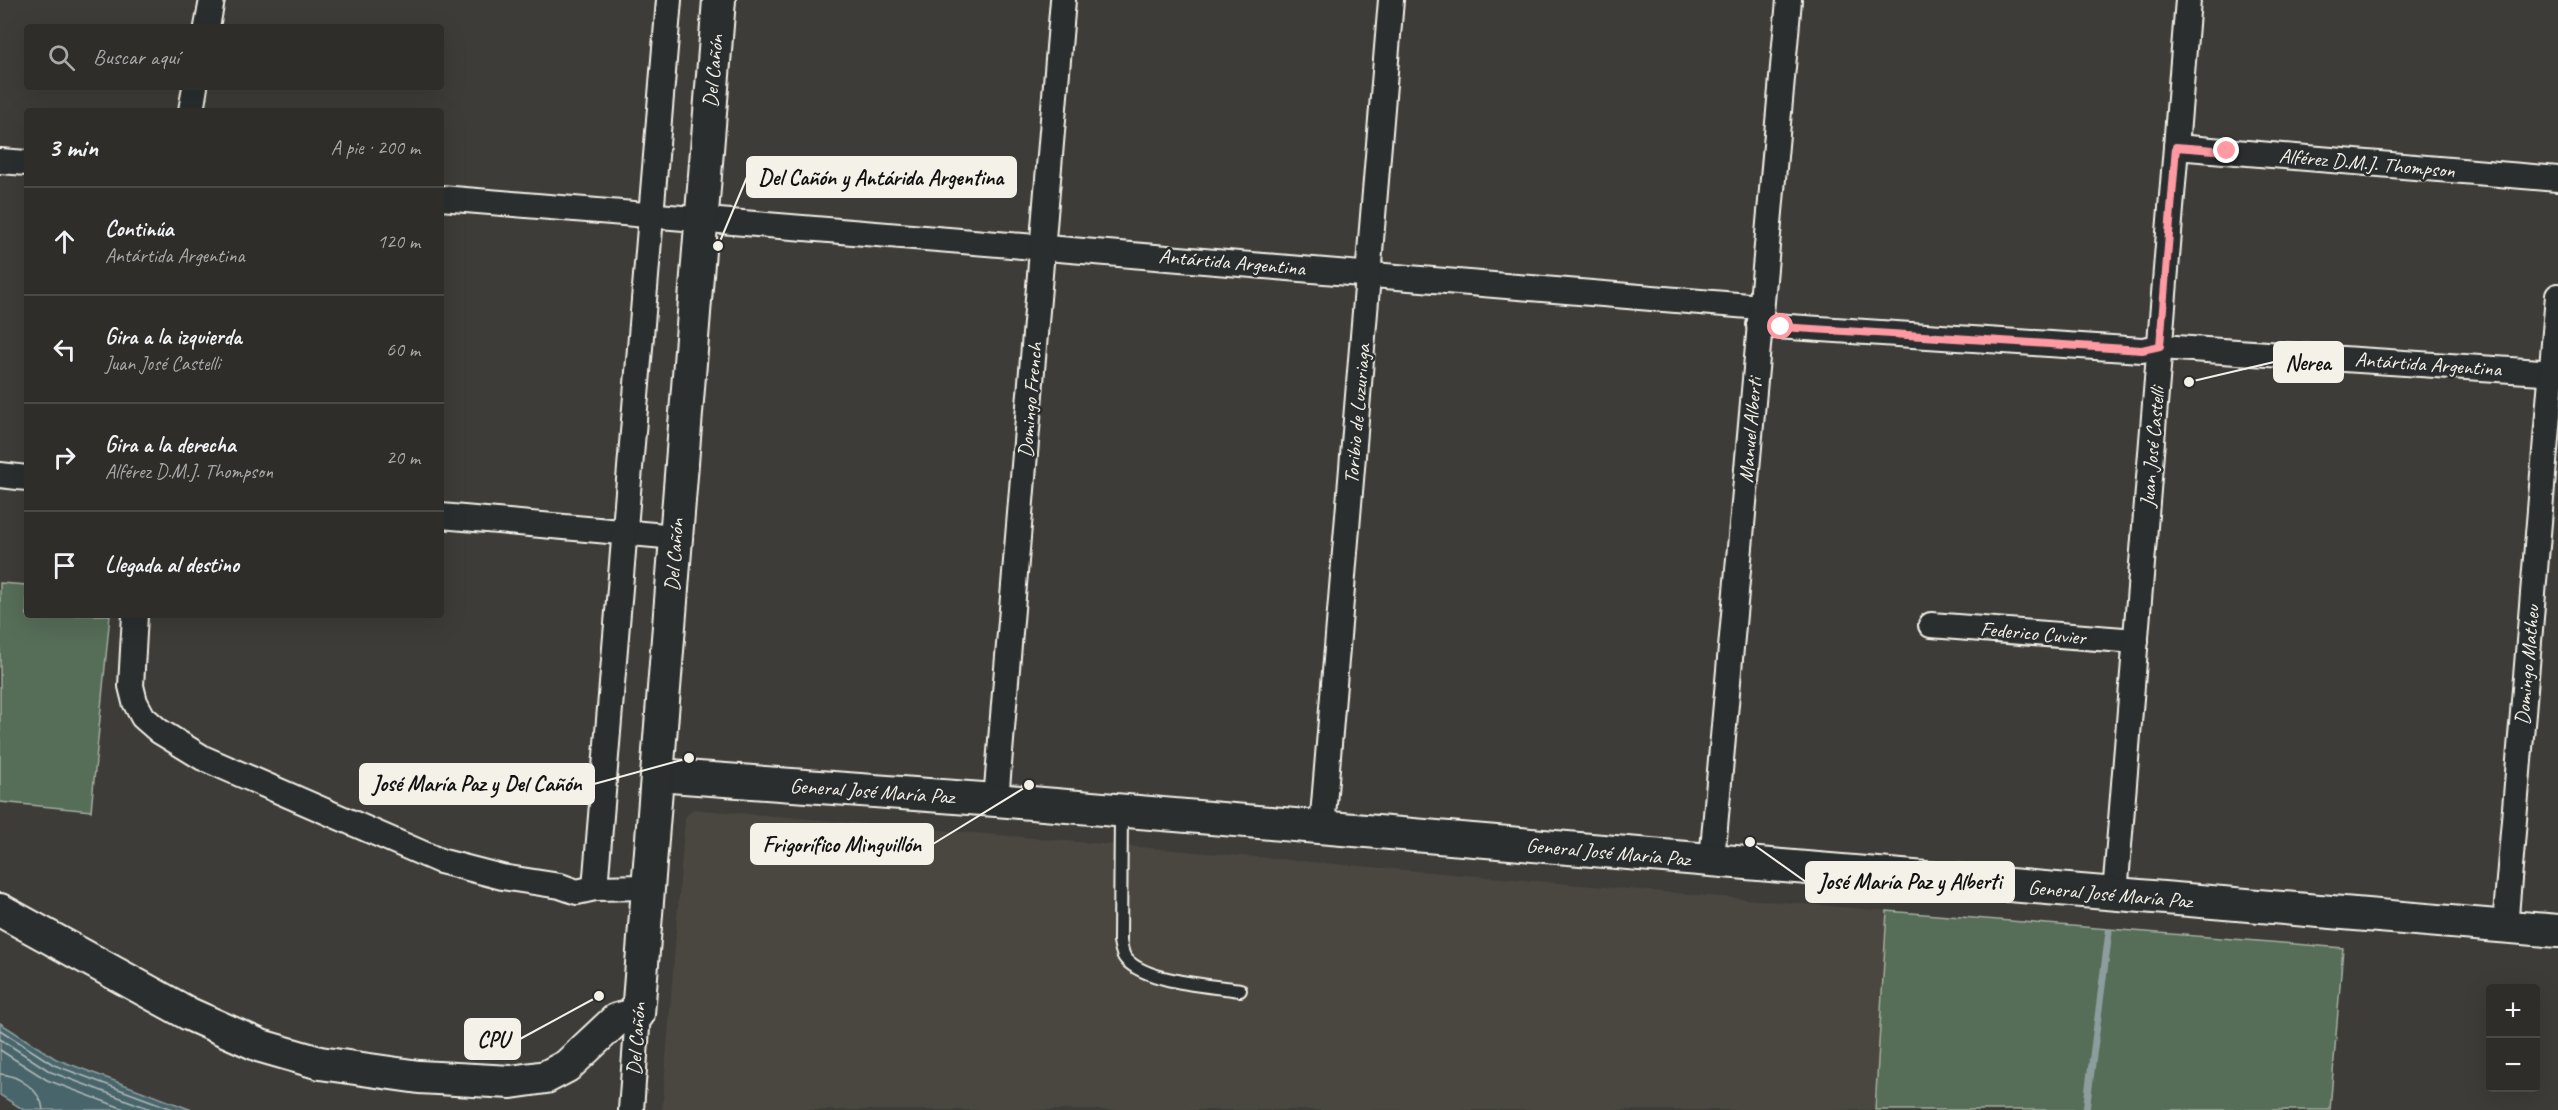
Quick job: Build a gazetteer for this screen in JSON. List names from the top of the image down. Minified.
{"streets":{"street":["Del Cañón","Alférez D.M.J. Thompson","Antártida Argentina","Domingo French","Toribio de Luzuriaga","Manuel Alberti","Juan José Castelli","Federico Cuvier","Domingo Matheu","General José María Paz"]},"crossings":[["Del Cañón","Antártida Argentina"],["Del Cañón","General José María Paz"],["Alférez D.M.J. Thompson","Juan José Castelli"],["Antártida Argentina","Domingo French"],["Antártida Argentina","Toribio de Luzuriaga"],["Antártida Argentina","Manuel Alberti"],["Antártida Argentina","Juan José Castelli"],["Antártida Argentina","Domingo Matheu"],["Domingo French","General José María Paz"],["Toribio de Luzuriaga","General José María Paz"],["Manuel Alberti","General José María Paz"],["Juan José Castelli","Federico Cuvier"],["Juan José Castelli","General José María Paz"],["Domingo Matheu","General José María Paz"]],"places":["Del Cañón y Antárida Argentina","Nerea","José María Paz y Del Cañón","Frigorífico Minguillón","José María Paz y Alberti","CPU"],"page":{"search":"Buscar aquí","heading":["3 min","A pie · 200 m"],"list":[["Continúa","Antártida Argentina","120 m"],["Gira a la izquierda","Juan José Castelli","60 m"],["Gira a la derecha","Alférez D.M.J. Thompson","20 m"],"Llegada al destino"],"map_buttons":["+","−"]}}
